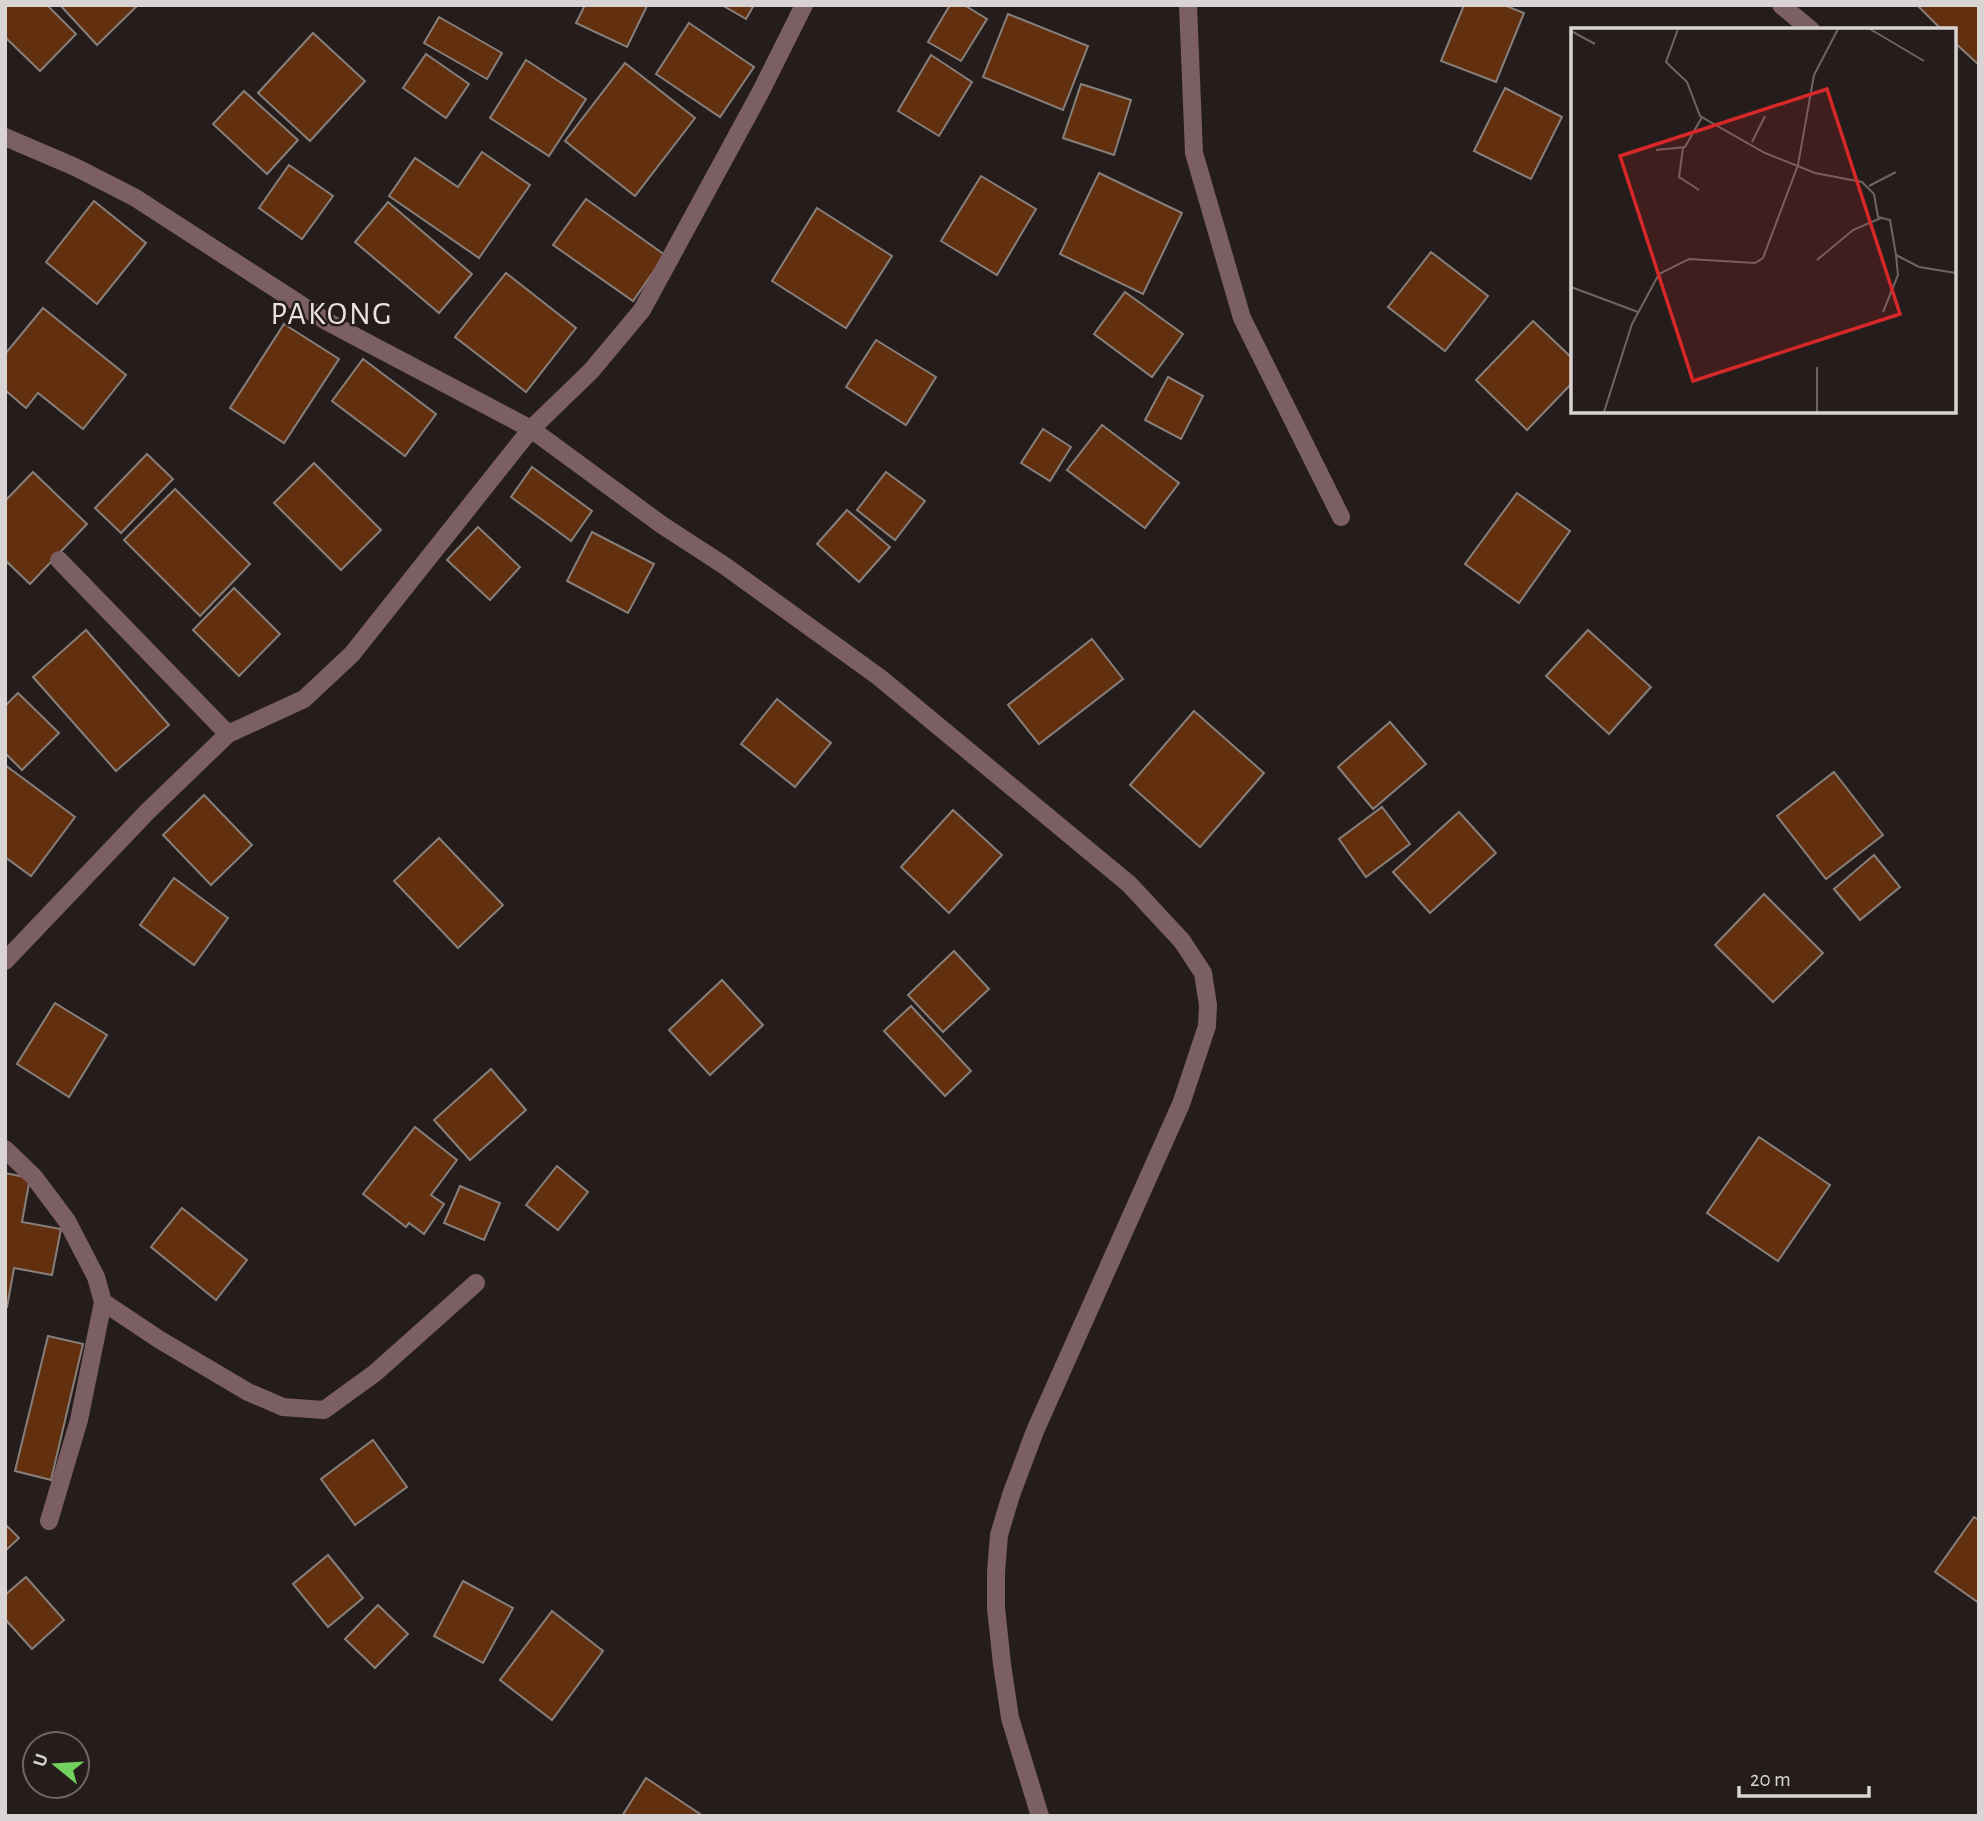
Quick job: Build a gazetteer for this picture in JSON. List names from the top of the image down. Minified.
{"districts":["PAKONG"],"scale_bar":"20 m","north":"left"}
